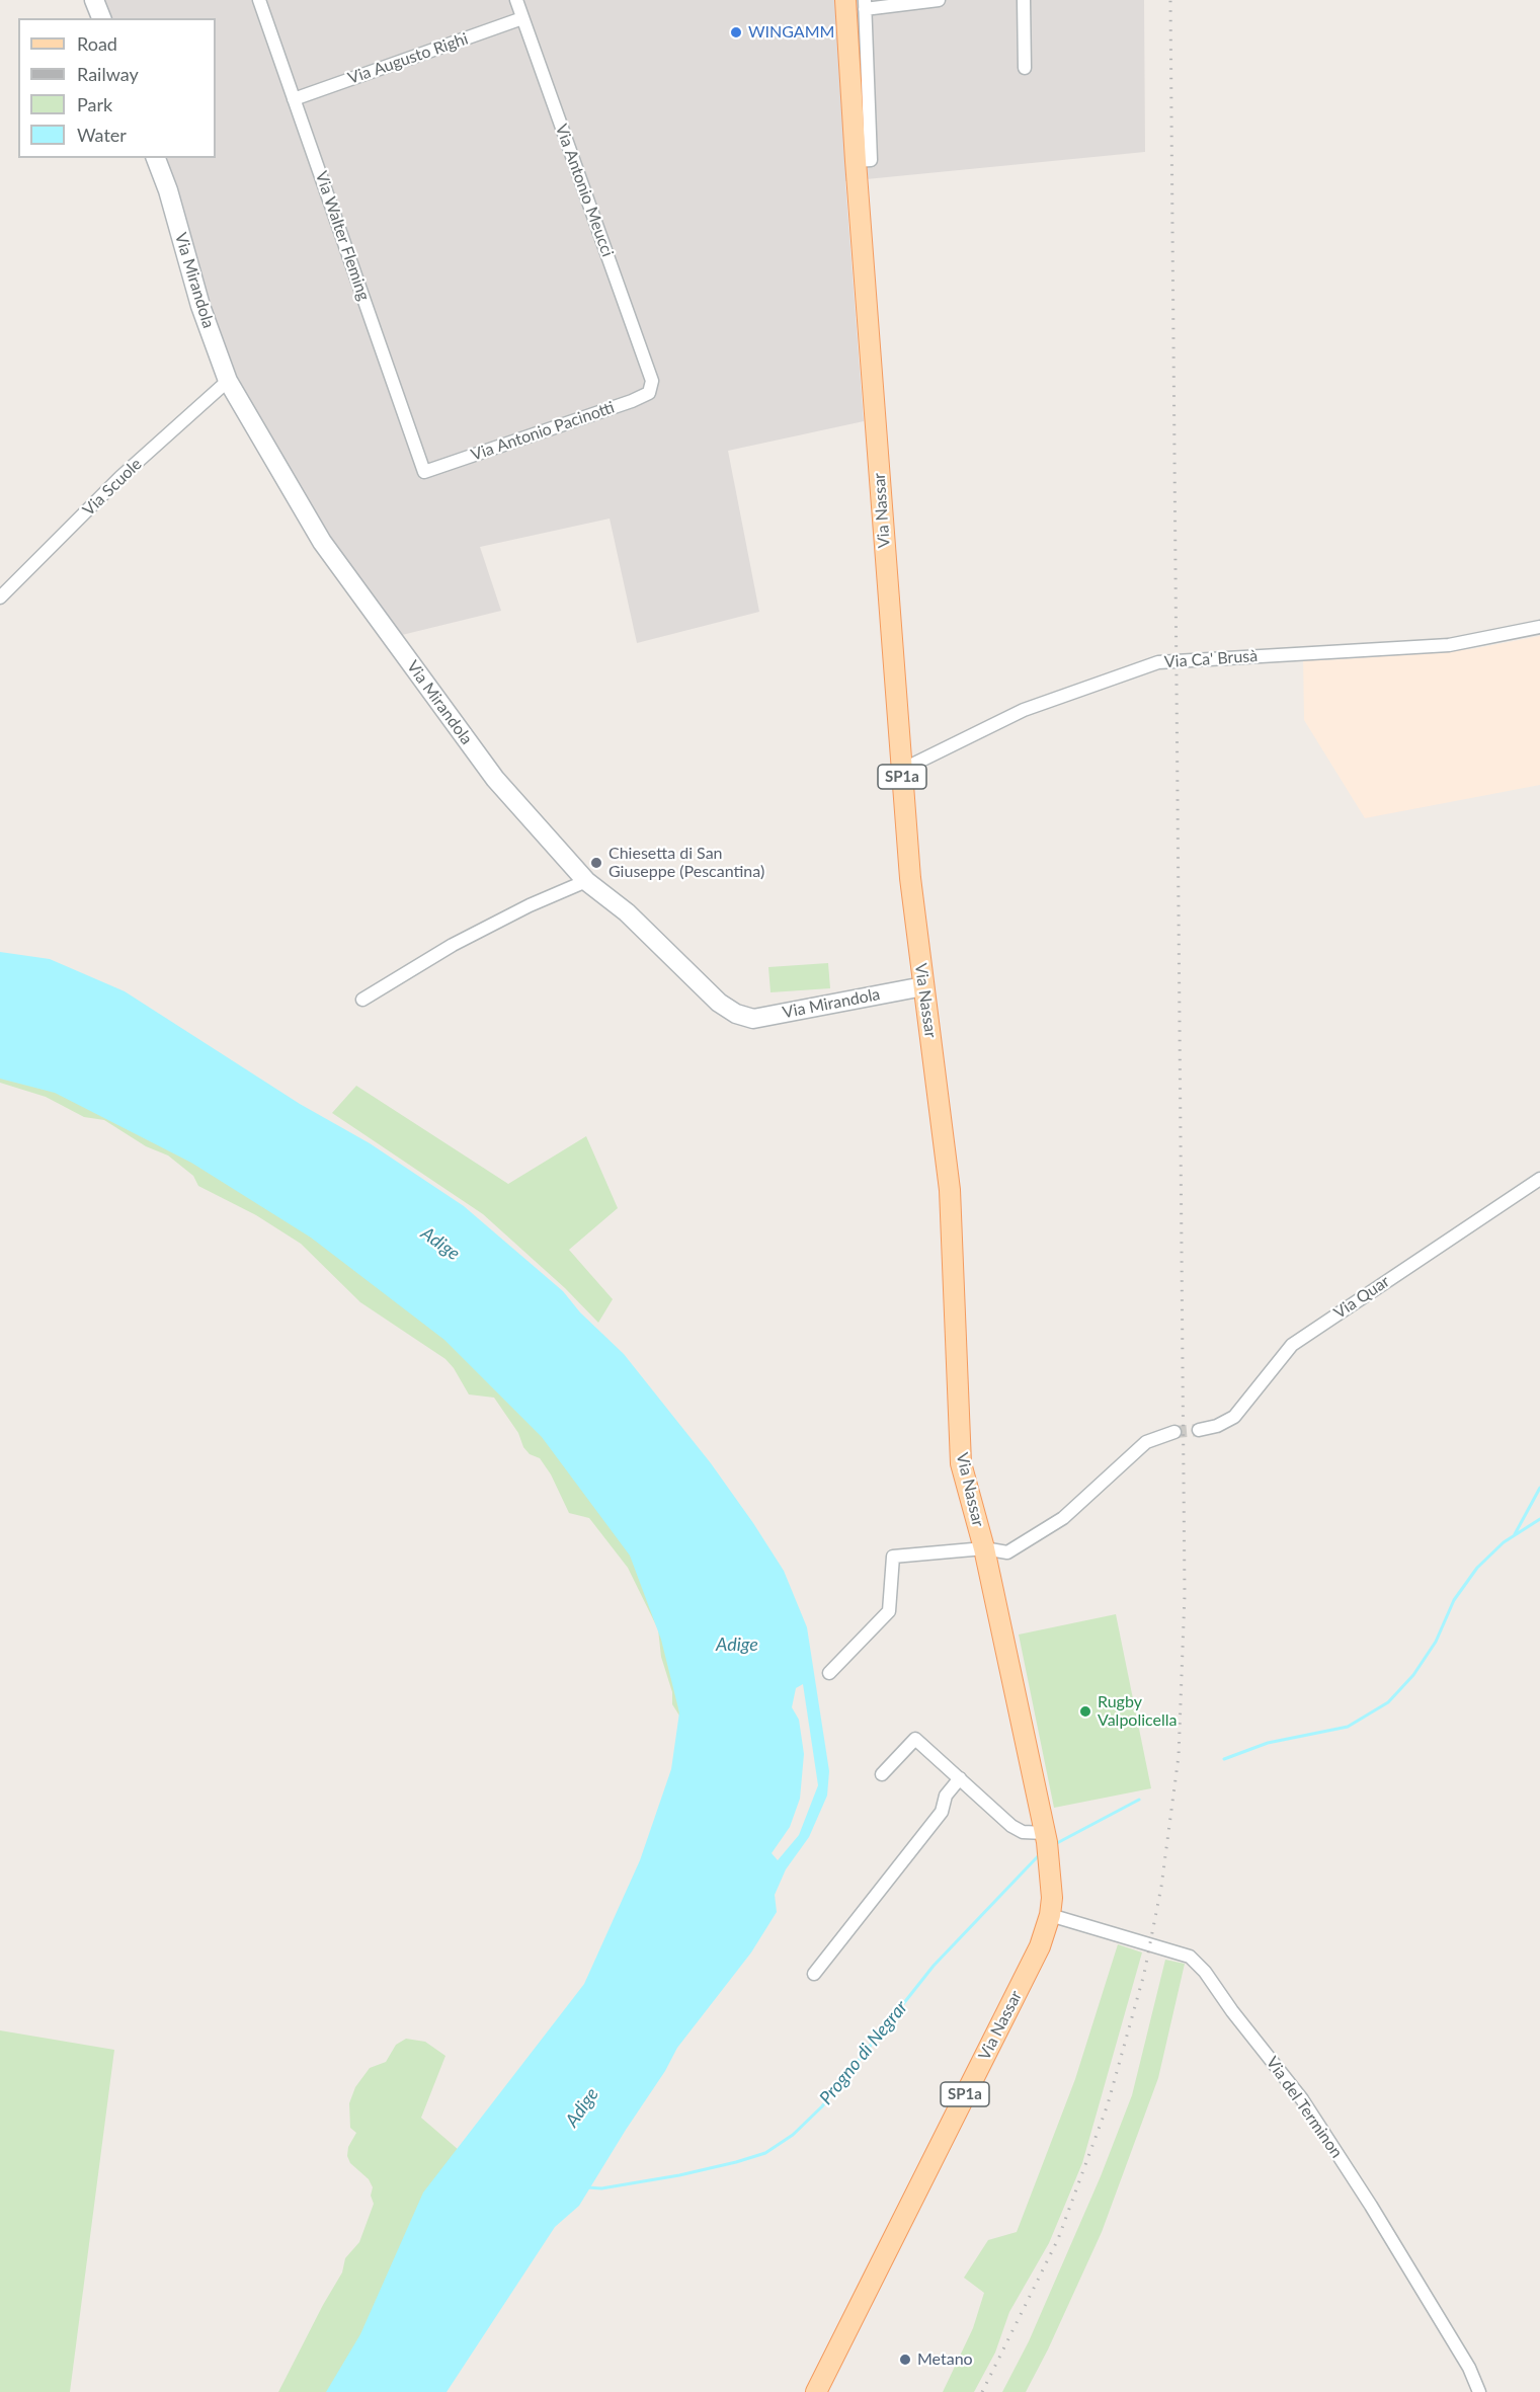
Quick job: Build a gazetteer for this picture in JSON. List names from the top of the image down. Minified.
{"streets":{"main road":["Via Nassar","SP1a"],"street":["Via Augusto Righi","Via Antonio Meucci","Via Walter Fleming","Via Mirandola","Via Antonio Pacinotti","Via Scuole","Via Ca' Brusà","Via Quar","Via del Terminon"]},"crossings":[["Via Augusto Righi","Via Antonio Meucci"],["Via Augusto Righi","Via Walter Fleming"],["Via Antonio Meucci","Via Antonio Pacinotti"],["Via Walter Fleming","Via Antonio Pacinotti"],["Via Mirandola","Via Scuole"],["Via Mirandola","Via Nassar"],["Via Nassar","Via Ca' Brusà"],["Via Nassar","Via del Terminon"]],"water":["Adige","Progno di Negrar"],"places":["WINGAMM","Chiesetta di San Giuseppe (Pescantina)","Rugby Valpolicella","Metano"],"legend":["Road","Railway","Park","Water"]}
